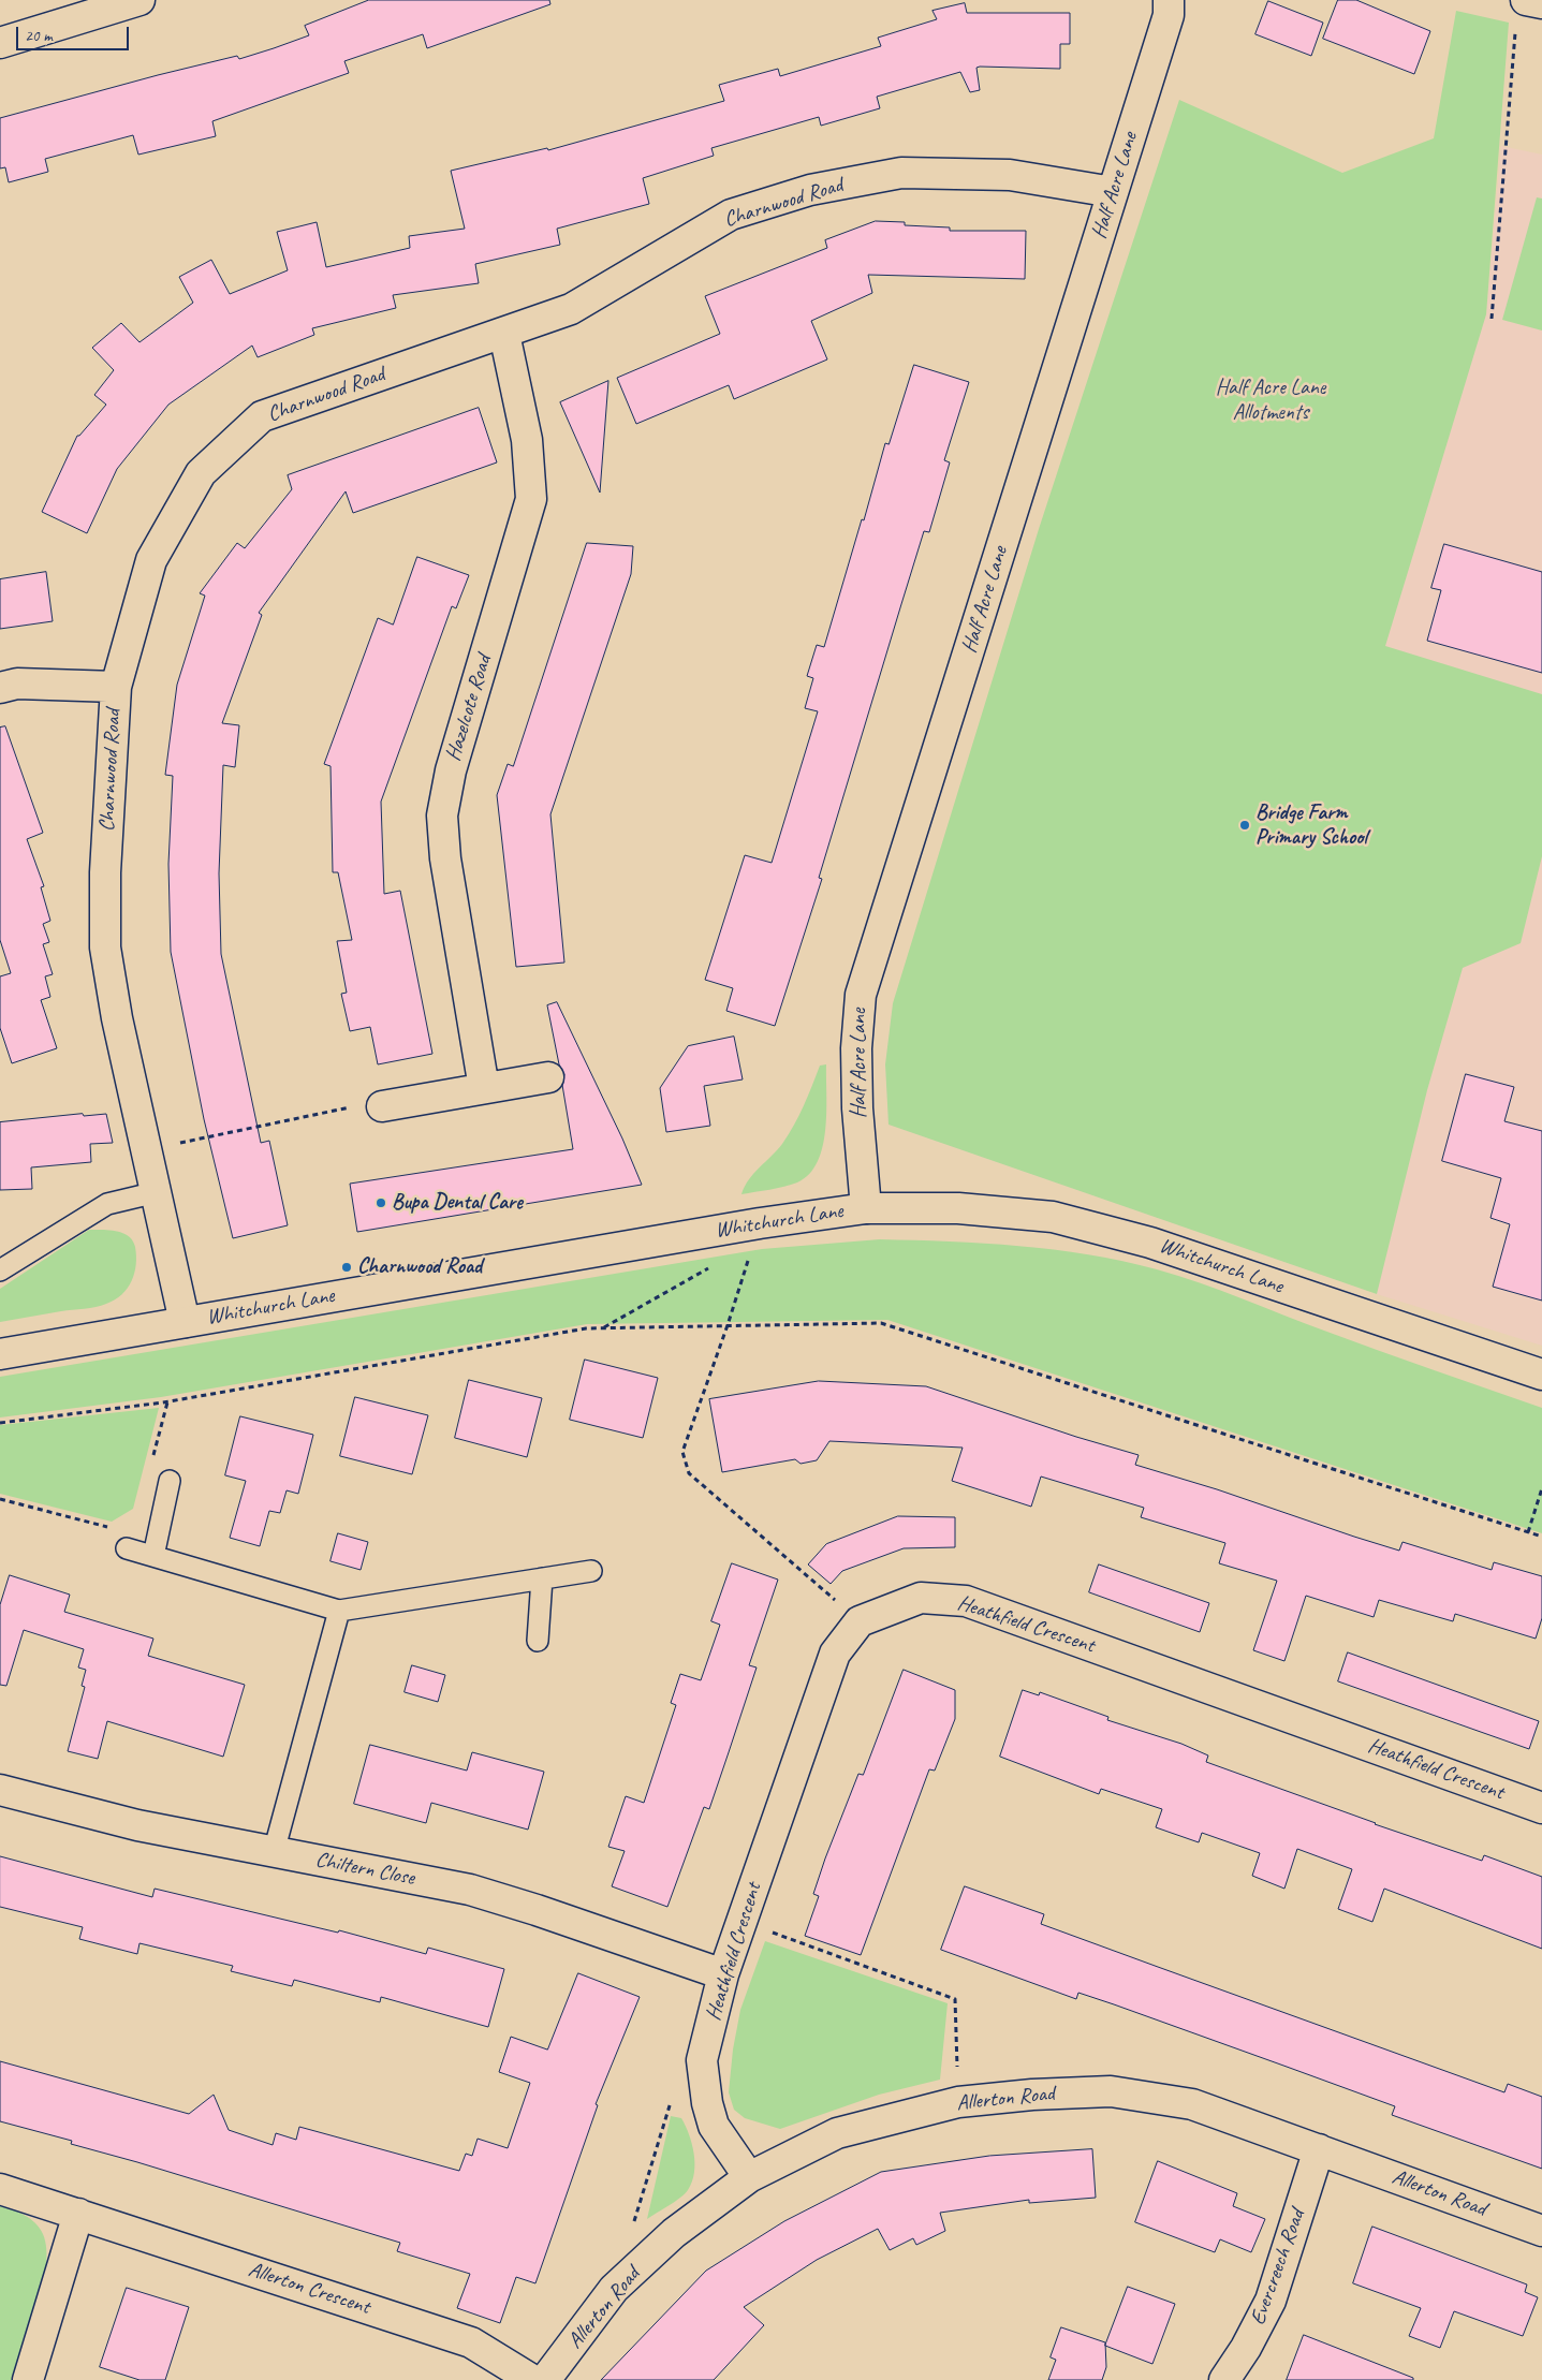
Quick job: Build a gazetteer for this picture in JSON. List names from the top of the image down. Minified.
{"streets":{"street":["Half Acre Lane","Charnwood Road","Hazelcote Road","Whitchurch Lane","Heathfield Crescent","Chiltern Close","Allerton Road","Evercreech Road","Allerton Crescent"]},"crossings":[["Half Acre Lane","Charnwood Road"],["Half Acre Lane","Whitchurch Lane"],["Charnwood Road","Hazelcote Road"],["Charnwood Road","Whitchurch Lane"],["Heathfield Crescent","Chiltern Close"],["Heathfield Crescent","Allerton Road"],["Allerton Road","Evercreech Road"]],"parks":["Half Acre Lane Allotments"],"places":["Bridge Farm Primary School","Bupa Dental Care","Charnwood Road"],"scale_bar":"20 m"}
